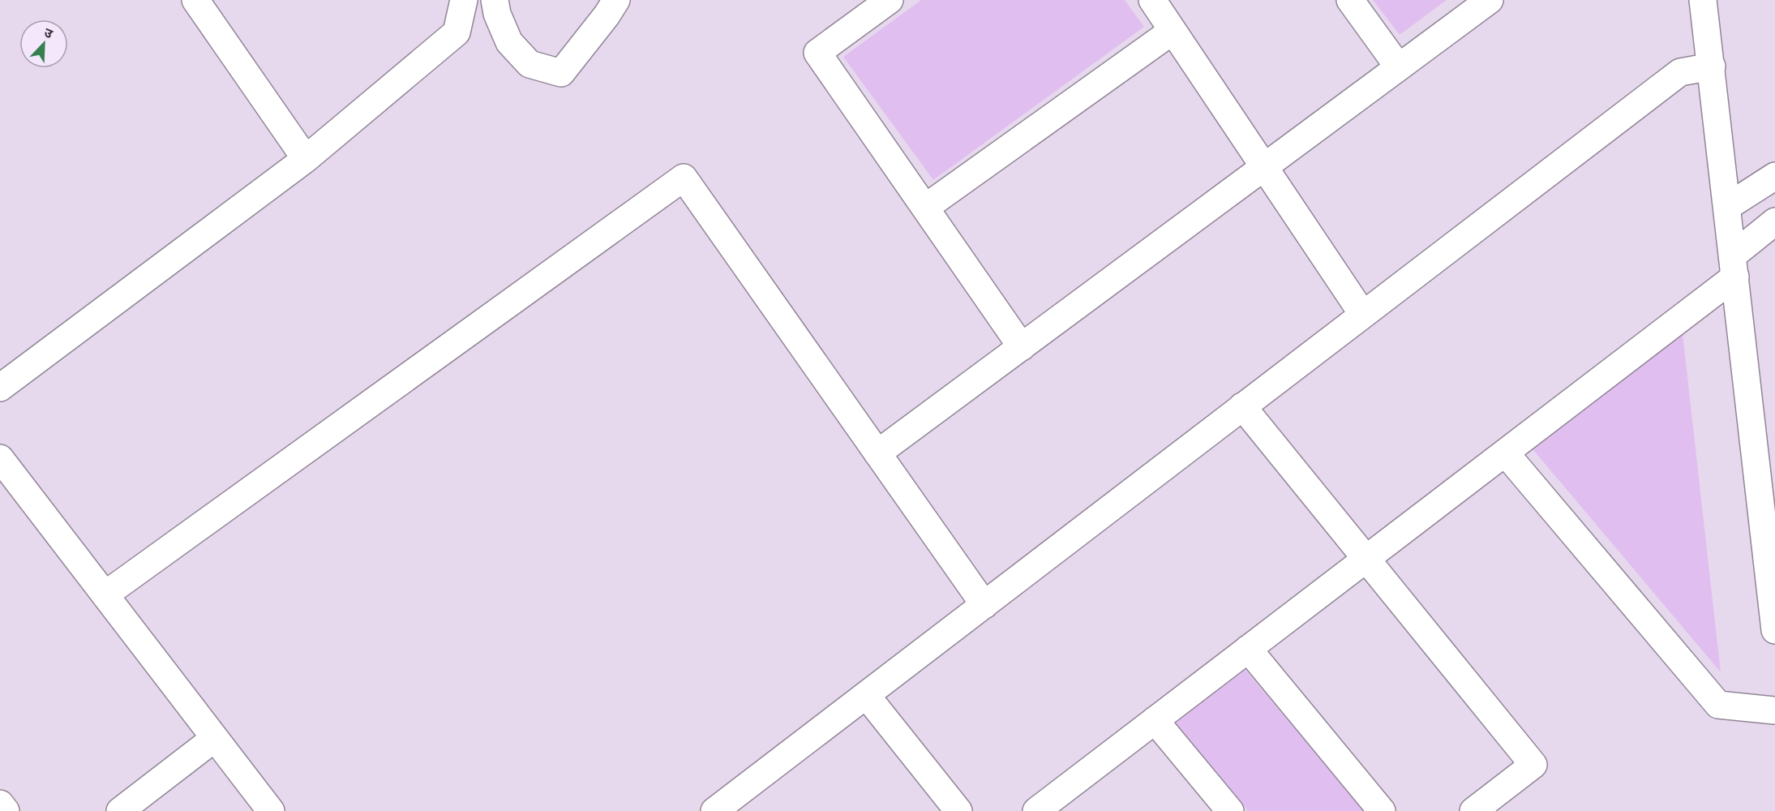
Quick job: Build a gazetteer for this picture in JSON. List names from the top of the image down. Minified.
{"north":"top right"}
